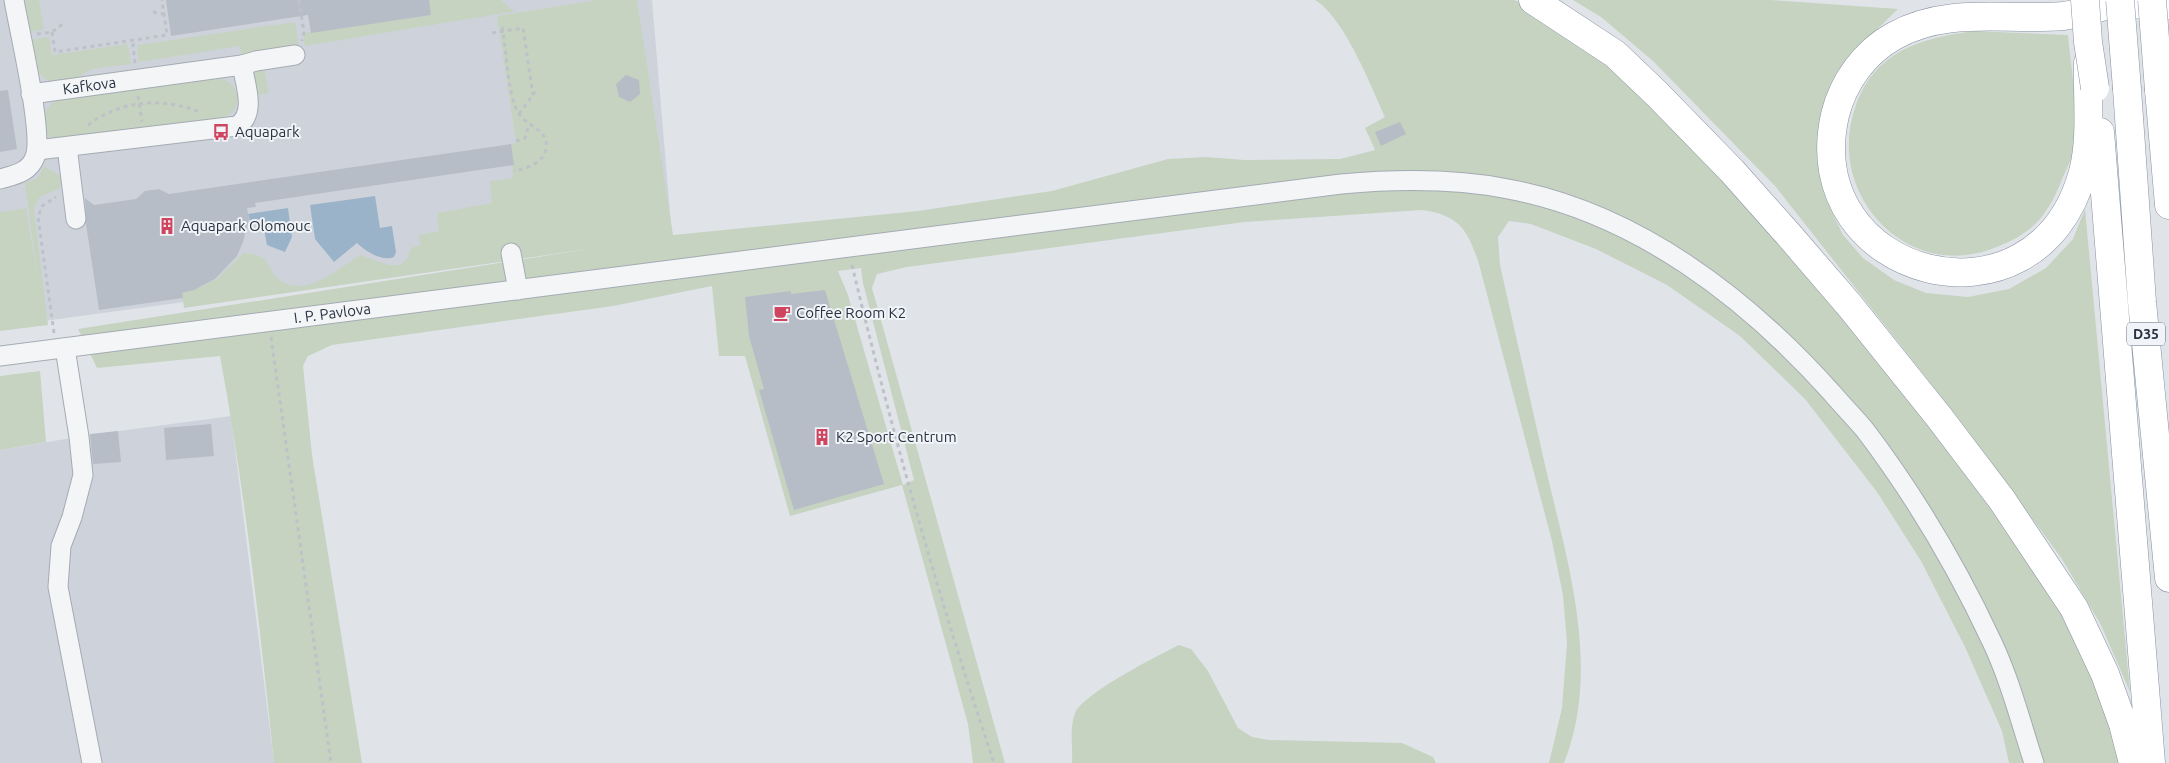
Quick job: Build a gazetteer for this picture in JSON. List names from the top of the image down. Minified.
{"streets":{"highway":["D35"],"street":["Kafkova","I. P. Pavlova"]},"places":{"bus stop":["Aquapark"],"building":["Aquapark Olomouc","K2 Sport Centrum"],"cafe":["Coffee Room K2"]}}
